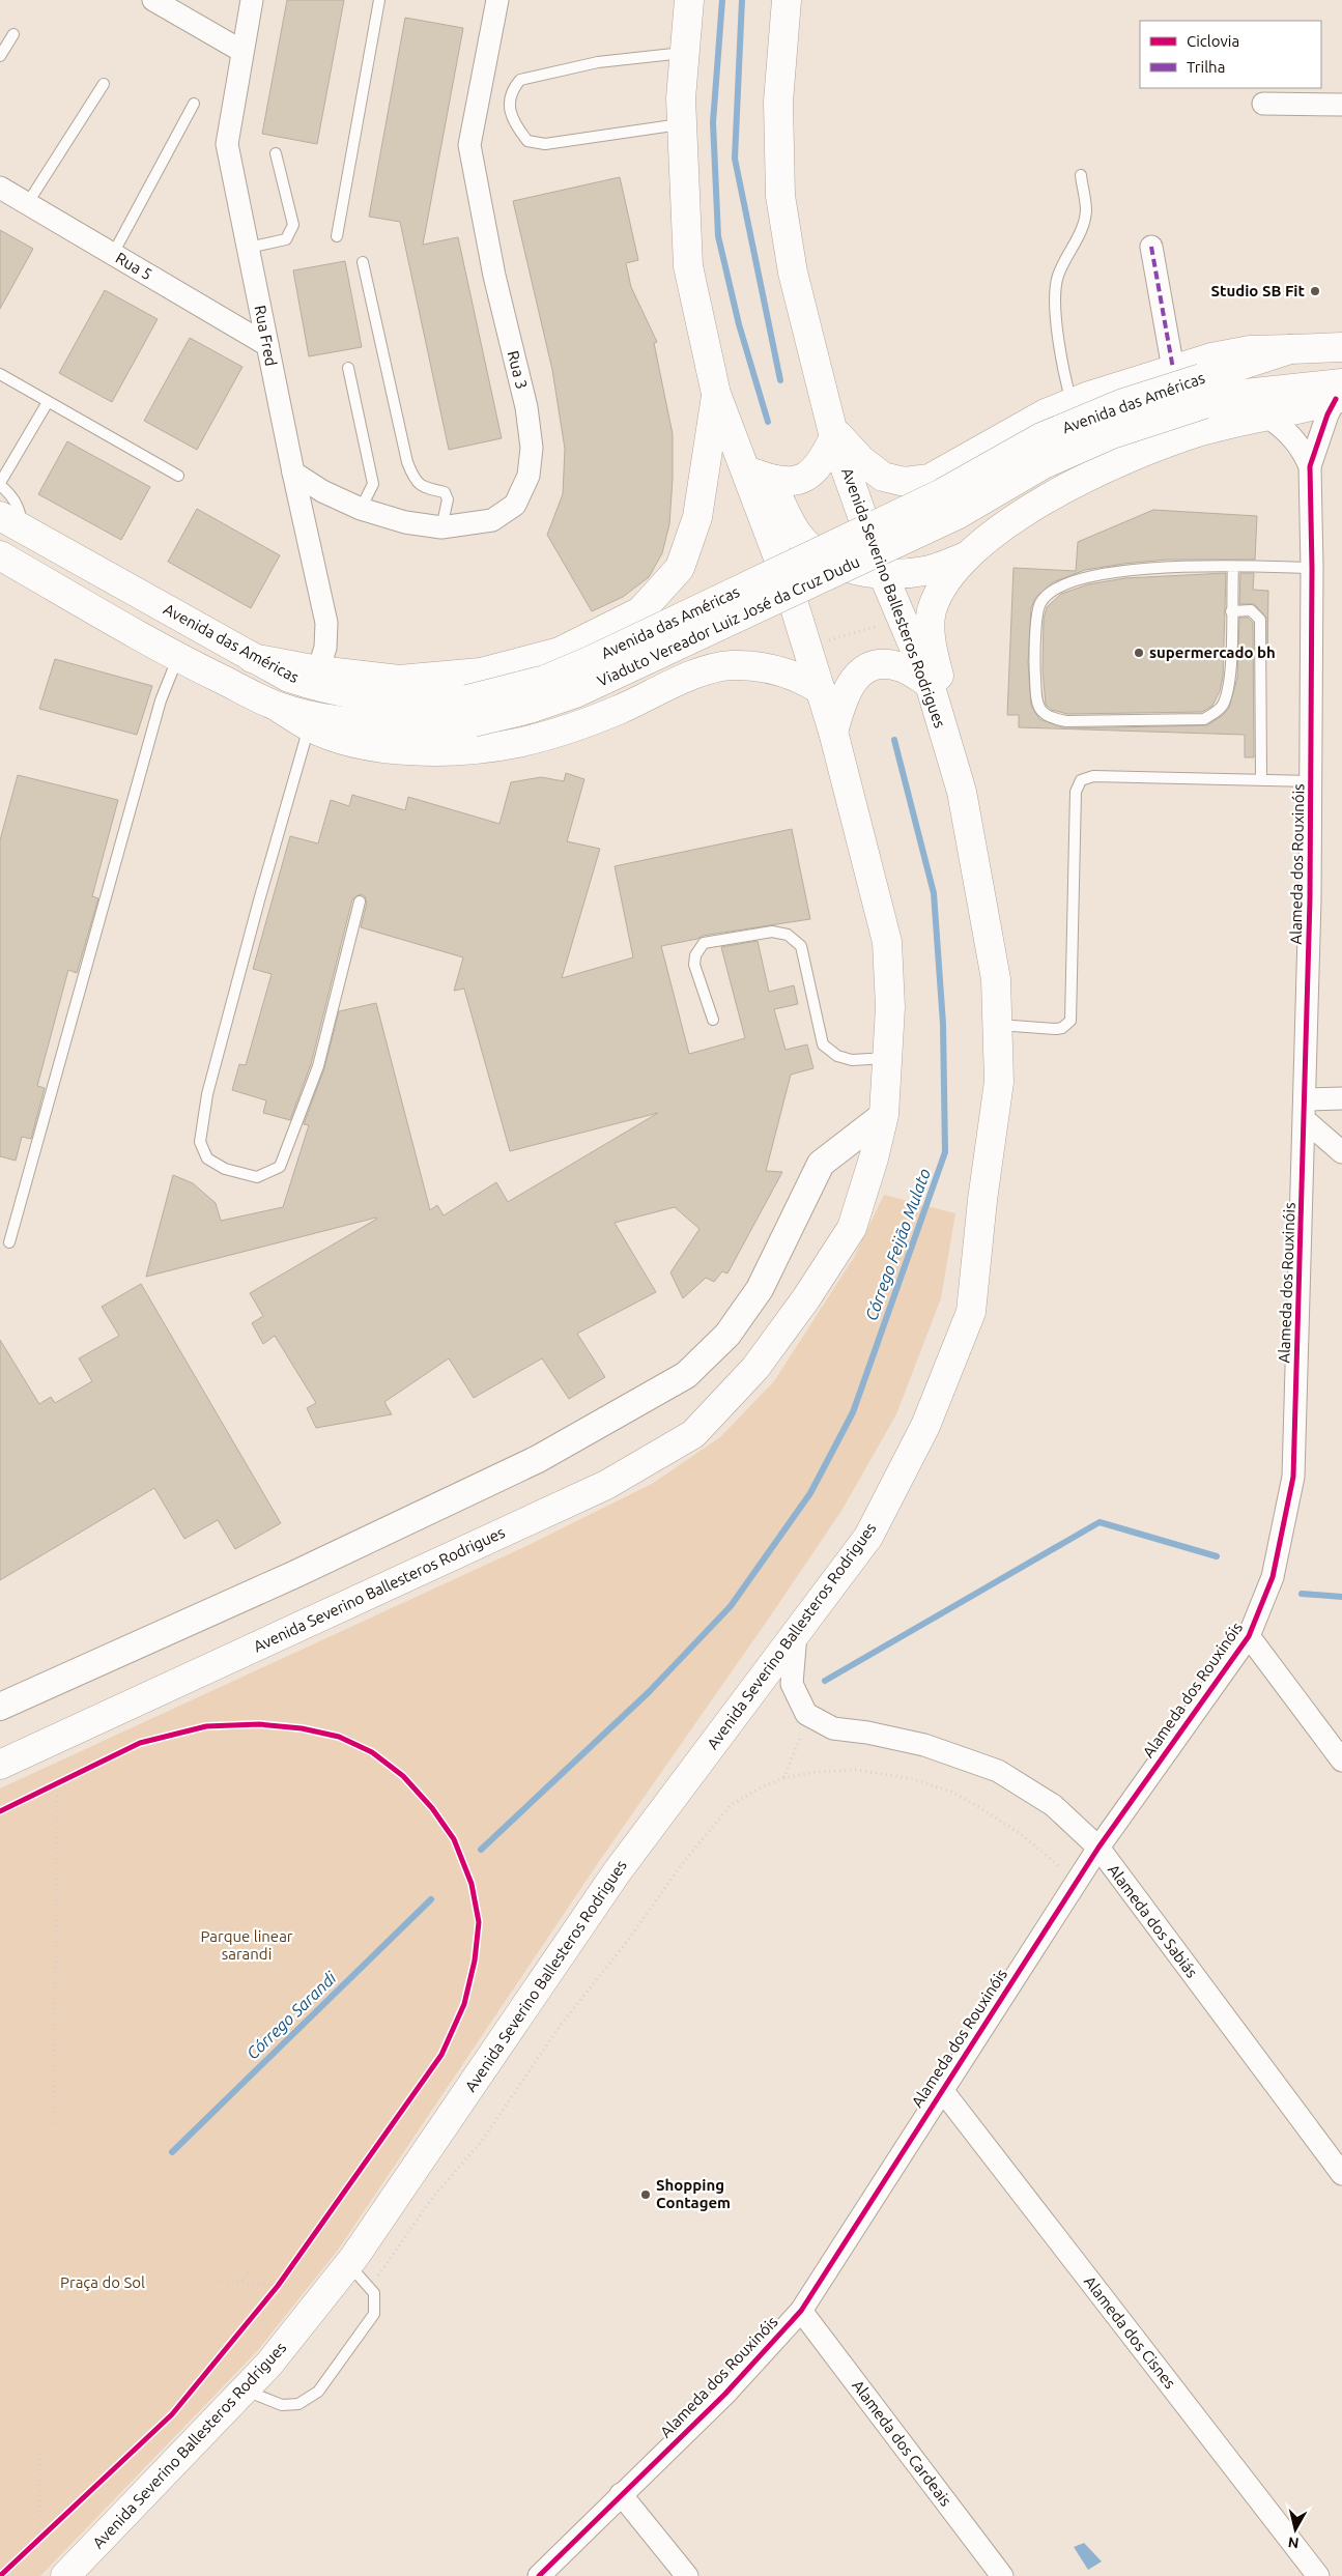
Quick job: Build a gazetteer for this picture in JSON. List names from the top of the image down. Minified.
{"streets":{"main road":["Avenida das Américas","Avenida Severino Ballesteros Rodrigues","Viaduto Vereador Luiz José da Cruz Dudu"],"street":["Rua 5","Rua Fred","Rua 3","Alameda dos Rouxinóis","Alameda dos Sabiás","Alameda dos Cisnes","Alameda dos Cardeais"]},"crossings":[["Rua 5","Rua Fred"],["Rua Fred","Rua 3"],["Avenida das Américas","Viaduto Vereador Luiz José da Cruz Dudu"],["Avenida das Américas","Alameda dos Rouxinóis"],["Alameda dos Rouxinóis","Alameda dos Sabiás"],["Alameda dos Rouxinóis","Alameda dos Cisnes"],["Alameda dos Rouxinóis","Alameda dos Cardeais"]],"water":["Córrego Feijão Mulato","Córrego Sarandi"],"parks":["Parque linear sarandi","Praça do Sol"],"places":["Studio SB Fit","supermercado bh","Shopping Contagem"],"legend":["Ciclovia","Trilha"],"north":"bottom"}
